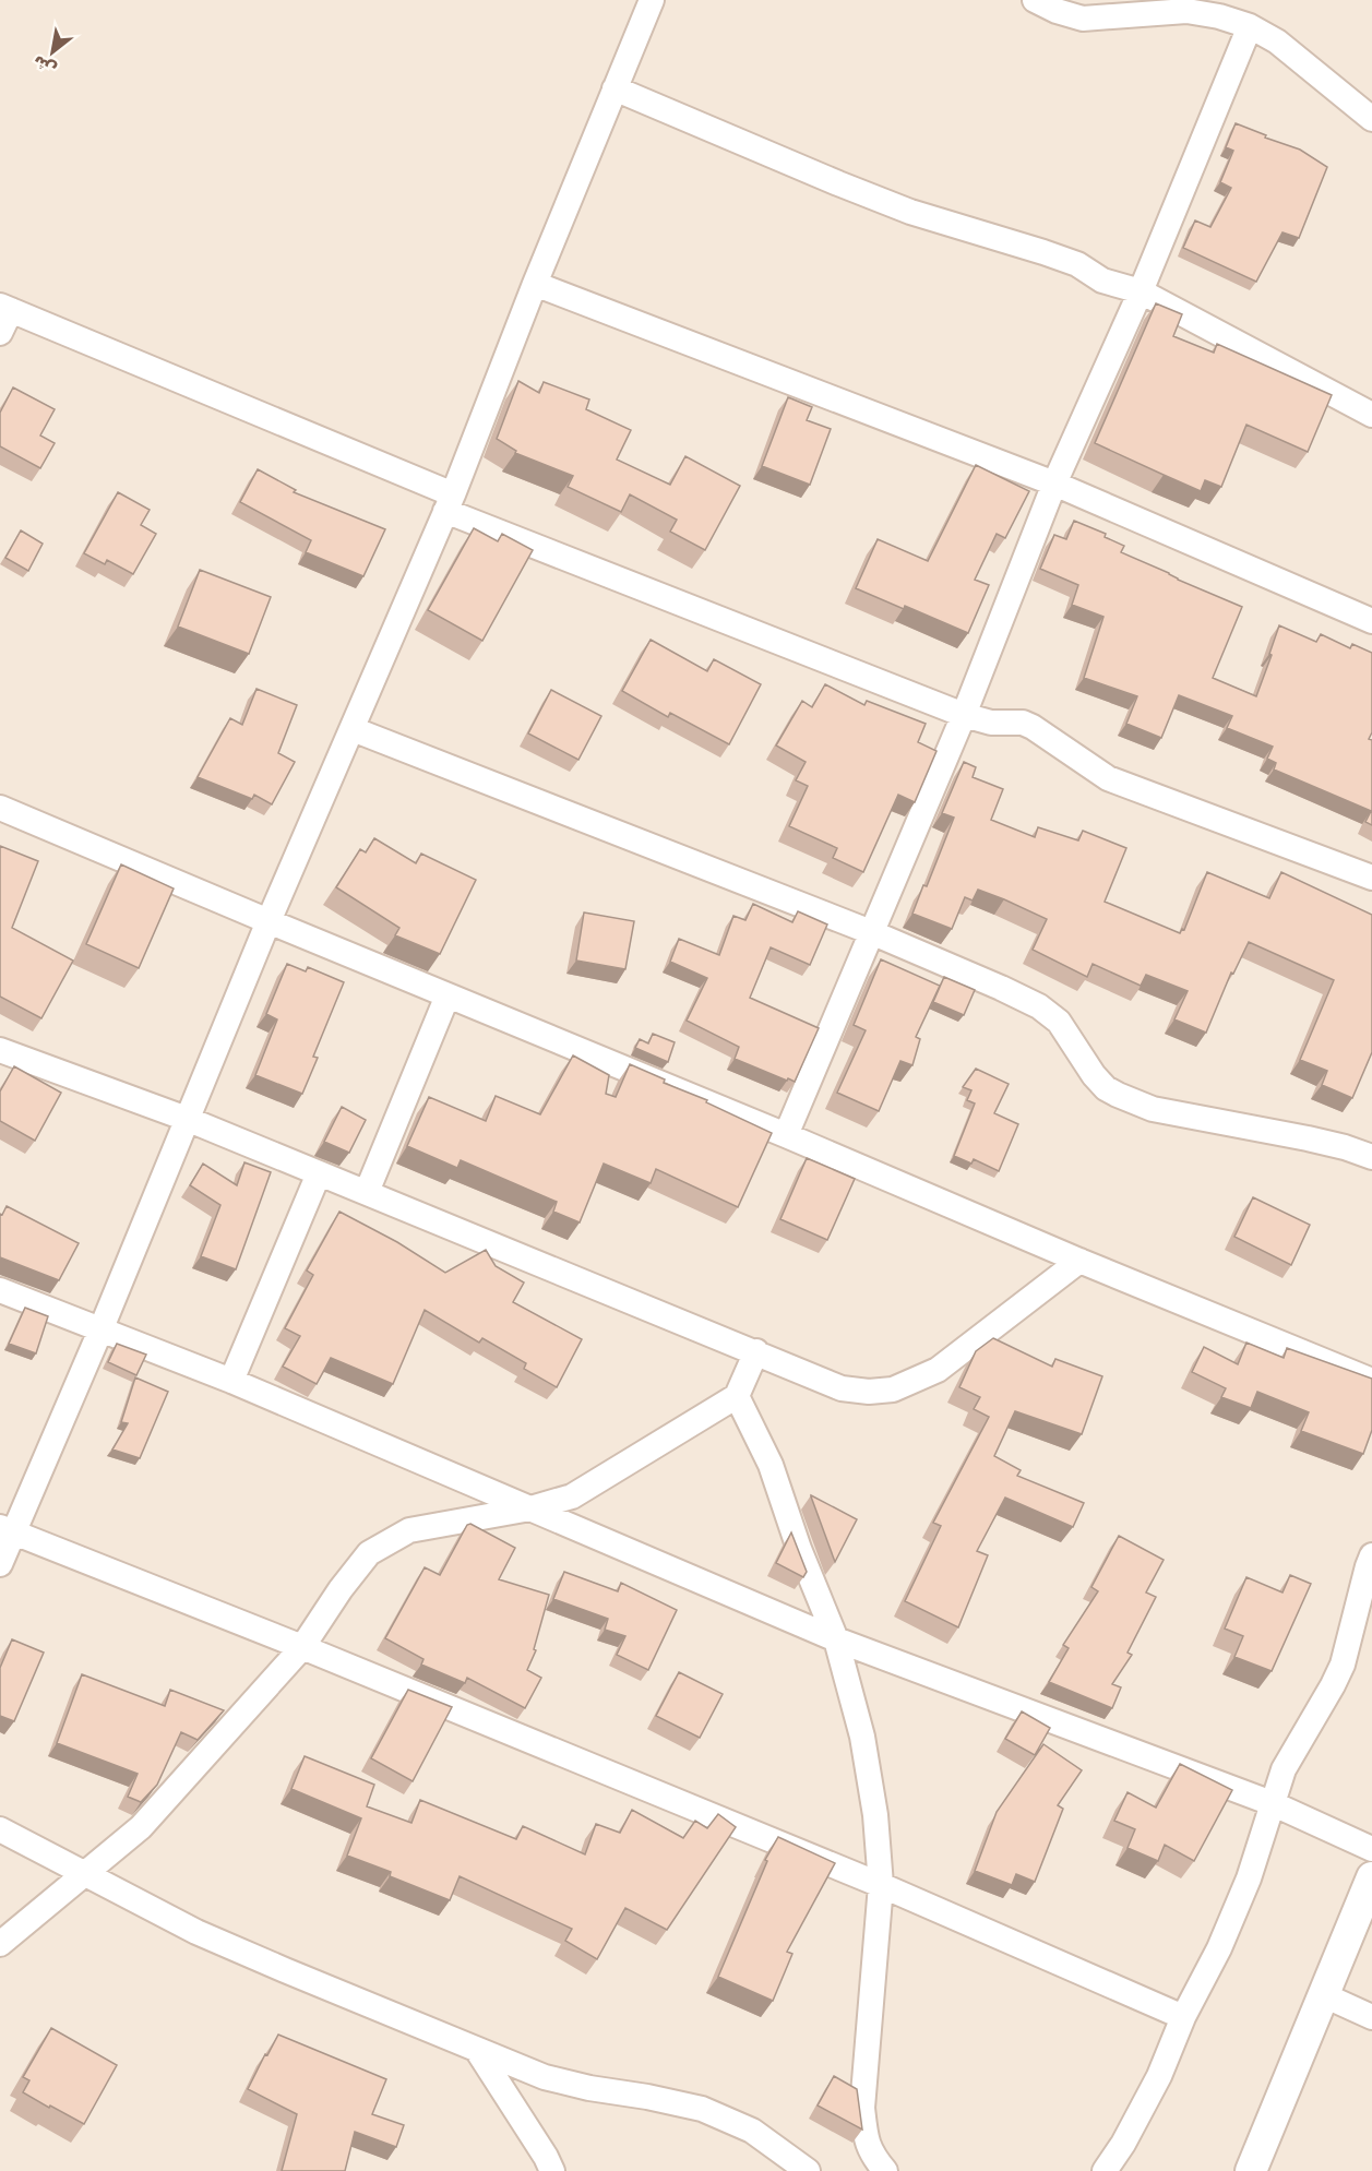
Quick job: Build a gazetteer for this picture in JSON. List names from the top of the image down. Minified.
{"north":"bottom left"}
